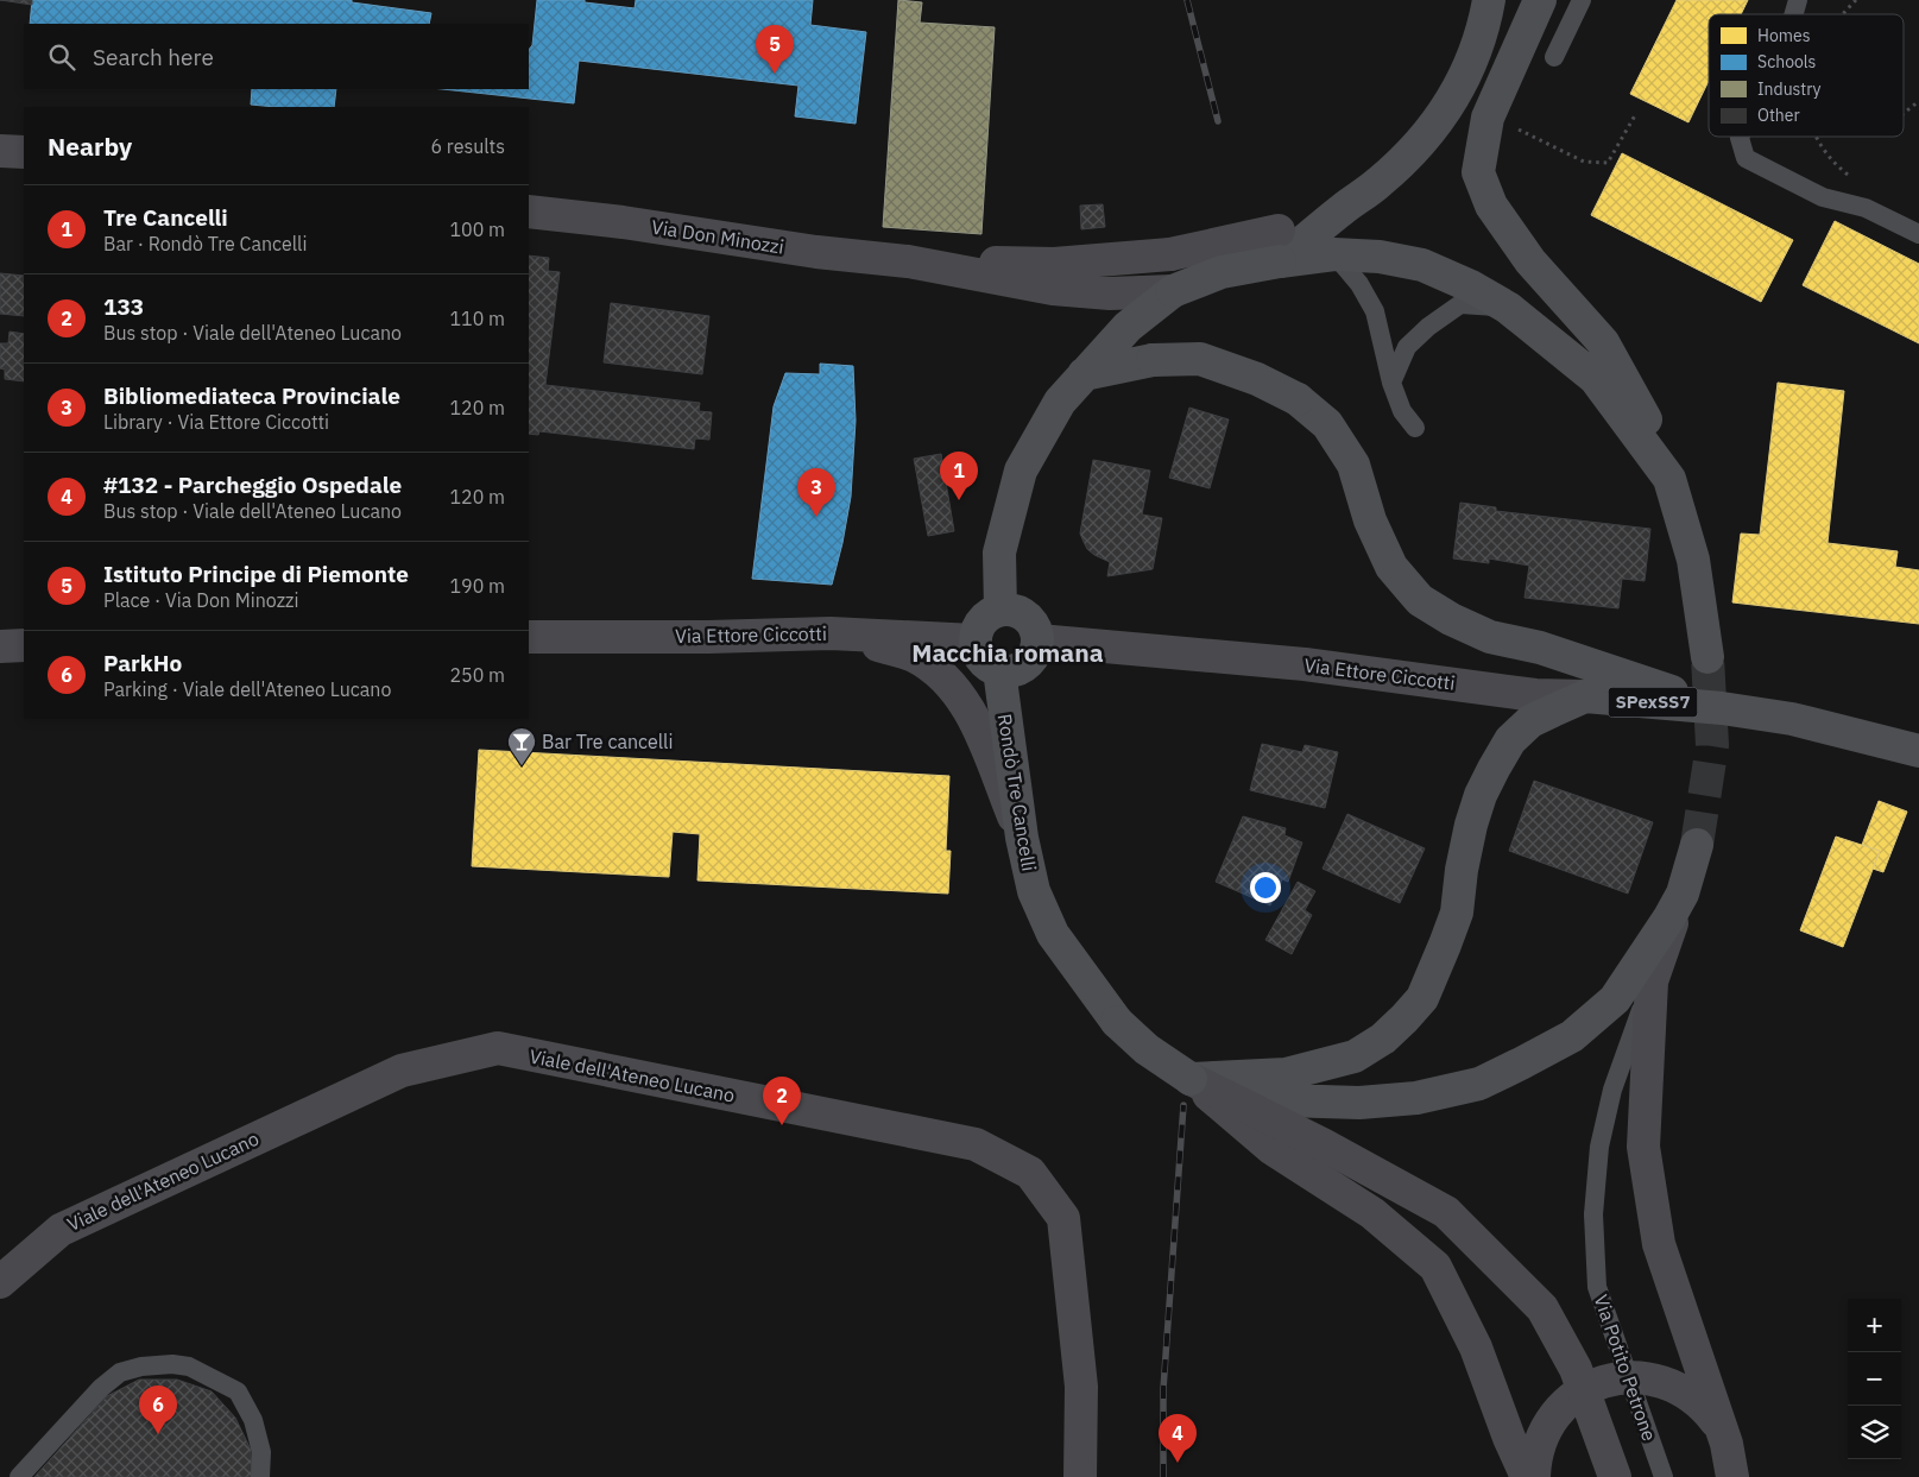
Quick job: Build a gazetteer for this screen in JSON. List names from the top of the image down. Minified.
{"streets":{"main road":["Via Don Minozzi","Via Ettore Ciccotti","SPexSS7","Rondò Tre Cancelli","Viale dell'Ateneo Lucano"],"lane":["Via Potito Petrone"]},"crossings":[["Via Ettore Ciccotti","SPexSS7"],["Via Ettore Ciccotti","Rondò Tre Cancelli"]],"districts":["Macchia romana"],"places":{"bar":["Bar Tre cancelli"]},"legend":["Homes","Schools","Industry","Other"],"page":{"search":"Search here","pins":["5","1","3","2","6","4"],"heading":["Nearby","6 results"],"list":[{"mark":"1","name":"Tre Cancelli","note":"Bar · Rondò Tre Cancelli","value":"100 m"},{"mark":"2","name":"133","note":"Bus stop · Viale dell'Ateneo Lucano","value":"110 m"},{"mark":"3","name":"Bibliomediateca Provinciale","note":"Library · Via Ettore Ciccotti","value":"120 m"},{"mark":"4","name":"#132 - Parcheggio Ospedale","note":"Bus stop · Viale dell'Ateneo Lucano","value":"120 m"},{"mark":"5","name":"Istituto Principe di Piemonte","note":"Place · Via Don Minozzi","value":"190 m"},{"mark":"6","name":"ParkHo","note":"Parking · Viale dell'Ateneo Lucano","value":"250 m"}],"map_buttons":["+","−"]}}
